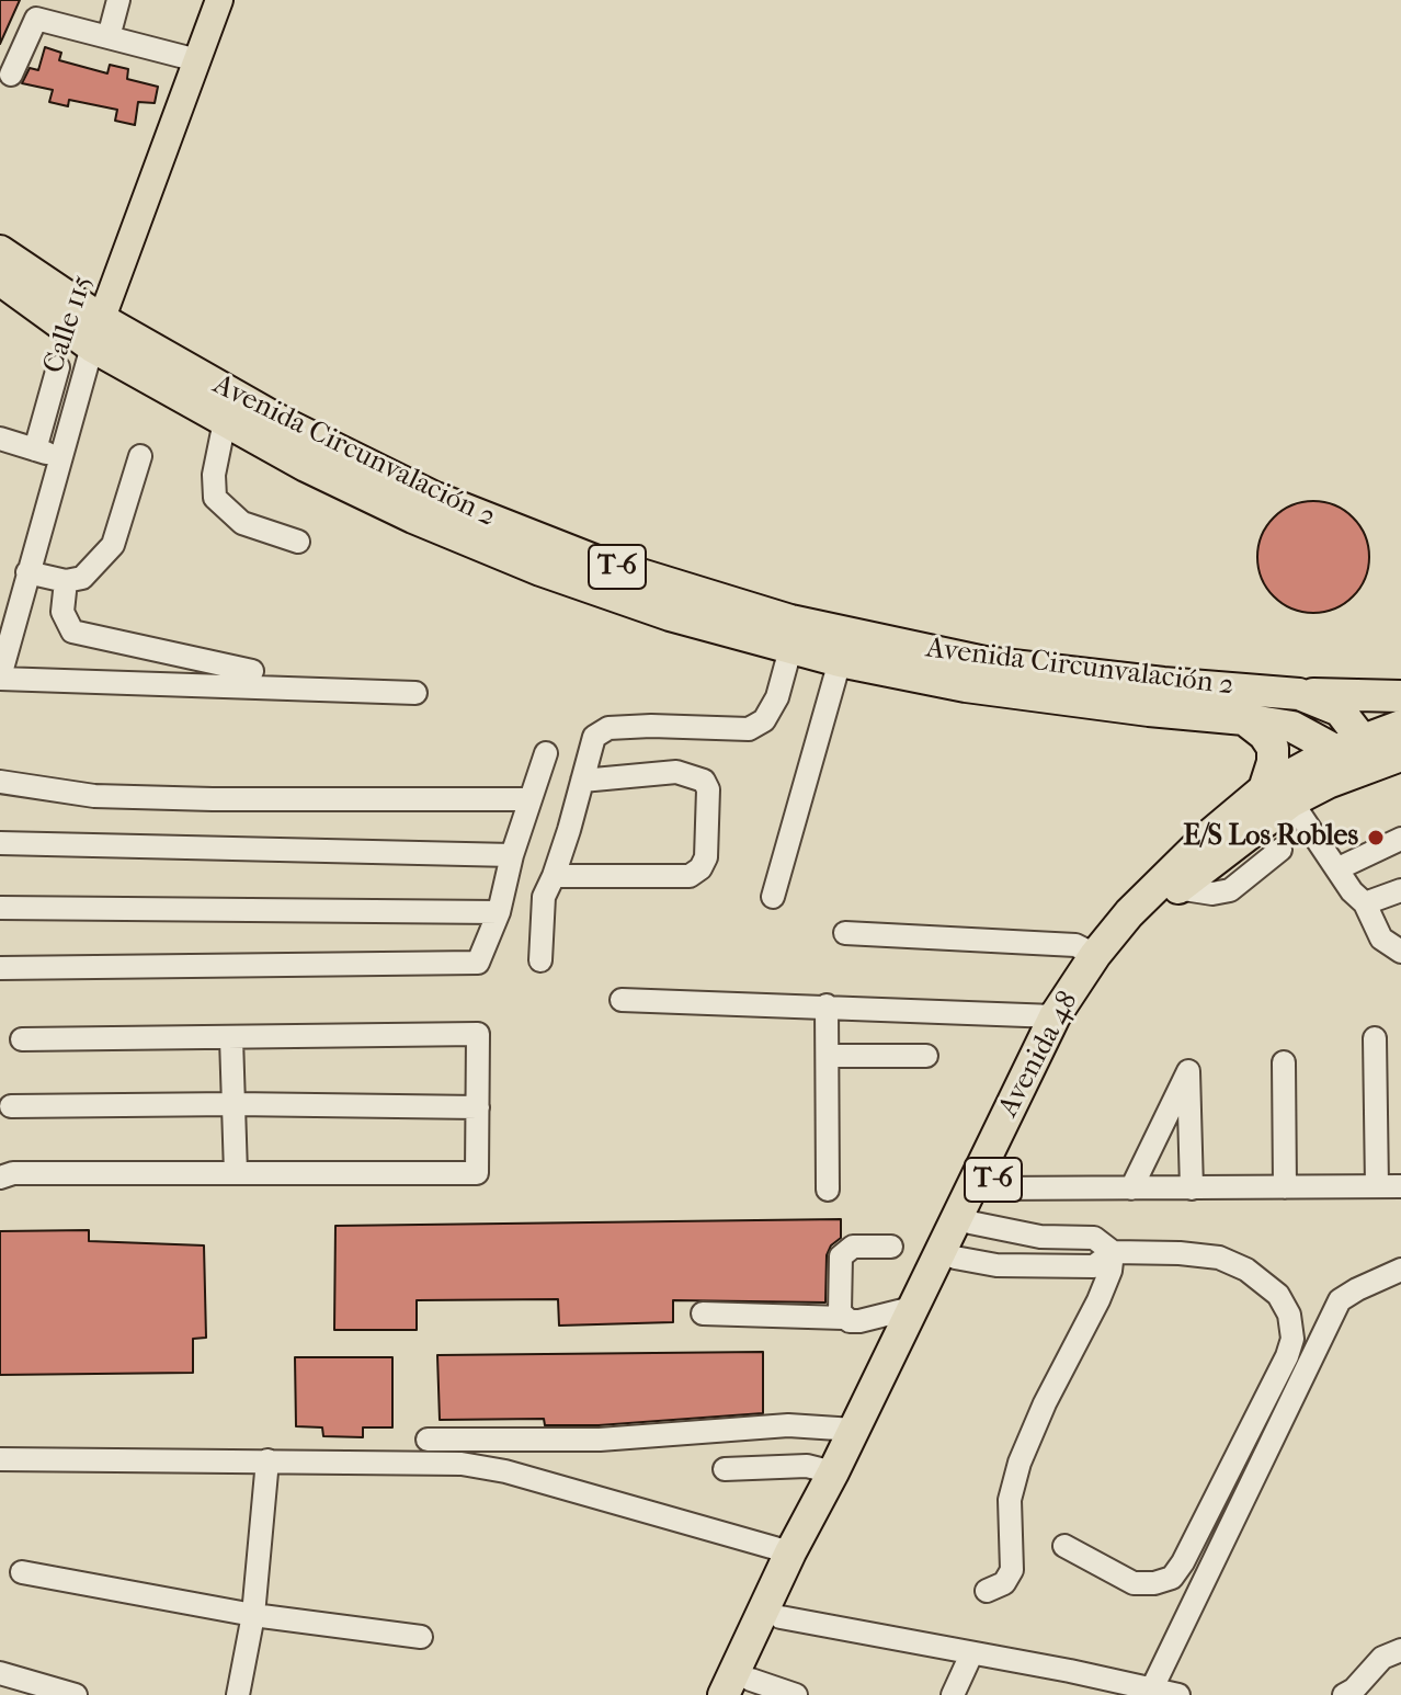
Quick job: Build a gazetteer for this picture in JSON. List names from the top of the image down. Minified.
{"streets":{"highway":["Avenida Circunvalación 2","T-6","Avenida 48"],"main road":["Calle 115"]},"crossings":[["Calle 115","Avenida Circunvalación 2"],["Avenida Circunvalación 2","T-6"],["Avenida Circunvalación 2","Avenida 48"],["T-6","Avenida 48"]],"places":["E/S Los Robles"]}
